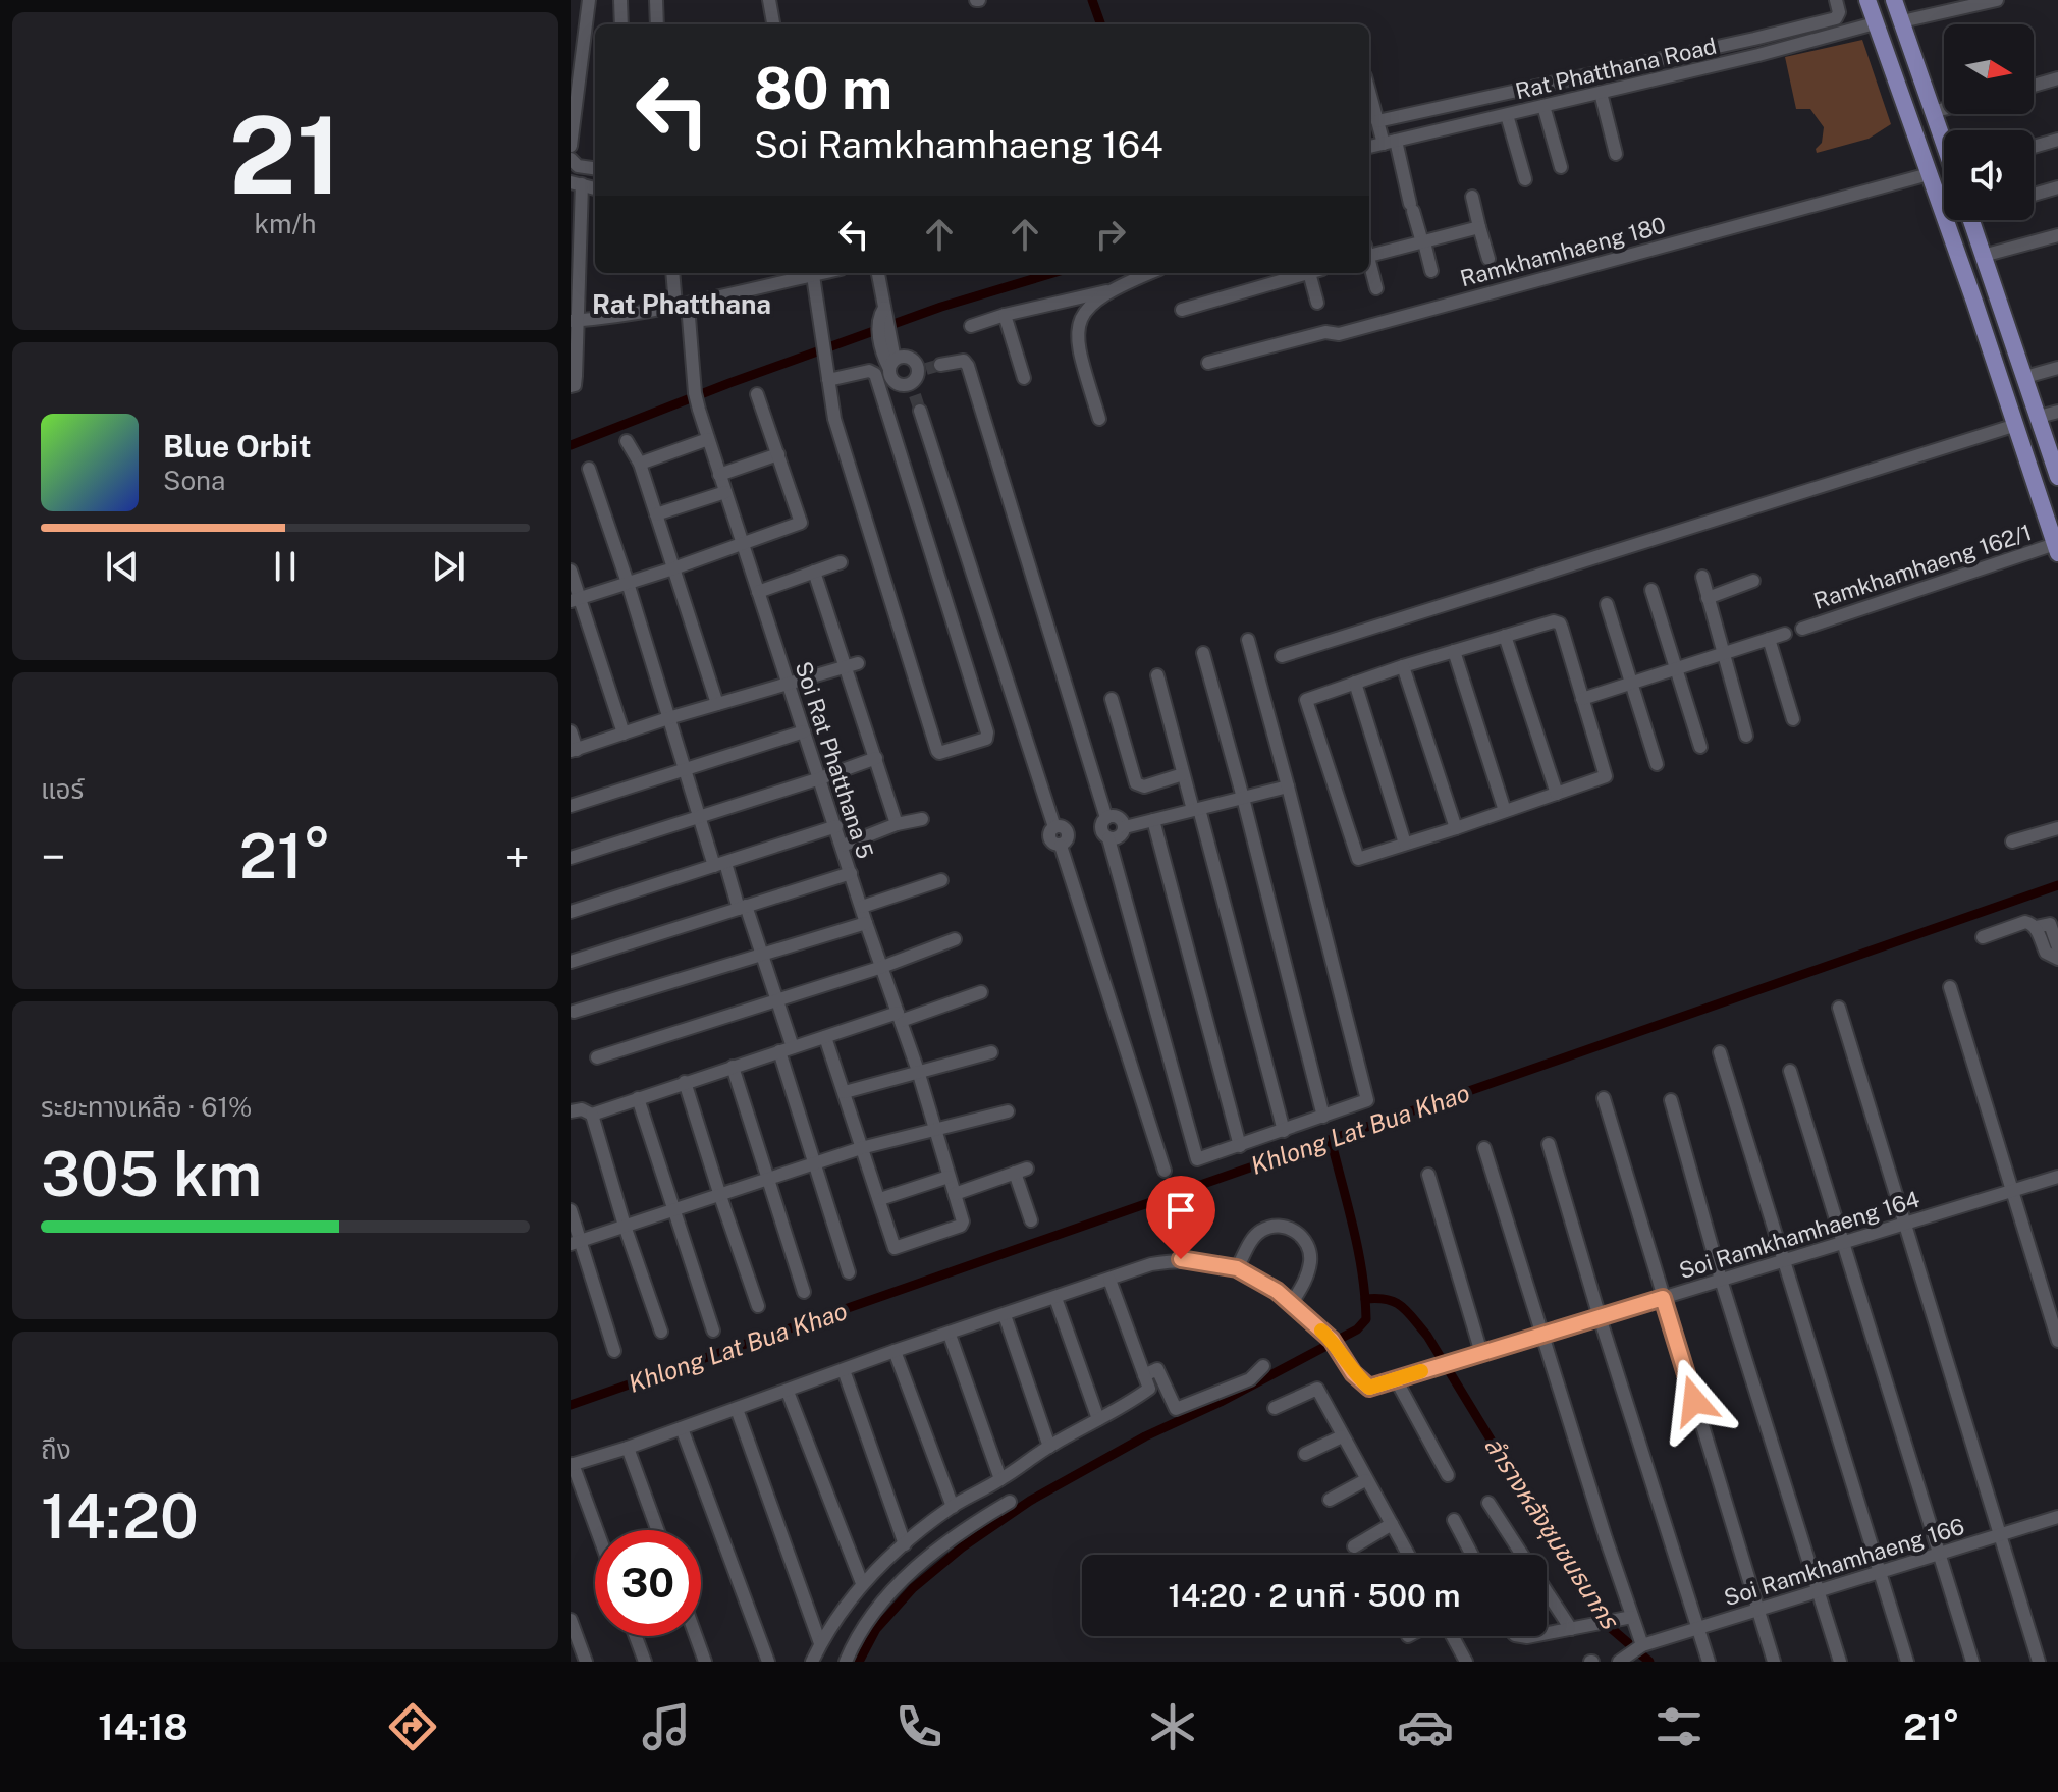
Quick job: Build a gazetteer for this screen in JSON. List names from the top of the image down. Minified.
{"streets":{"street":["Rat Phatthana Road","Ramkhamhaeng 180","Ramkhamhaeng 162/1","Soi Rat Phatthana 5","Soi Ramkhamhaeng 164","Soi Ramkhamhaeng 166"]},"districts":["Rat Phatthana"],"water":["Khlong Lat Bua Khao","ลำรางหลังชุมชนธนากร"],"north":"right","page":{"tile":[["21","km/h"],"แอร์",["ระยะทางเหลือ · 61%","305 km"],["ถึง","14:20"]],"turn":["80 m","Soi Ramkhamhaeng 164"],"song":["Blue Orbit","Sona"],"heat":["−","21°","+"],"limit":"30","trip":"14:20 · 2 นาที · 500 m","tabs":["14:18","21°"]}}
